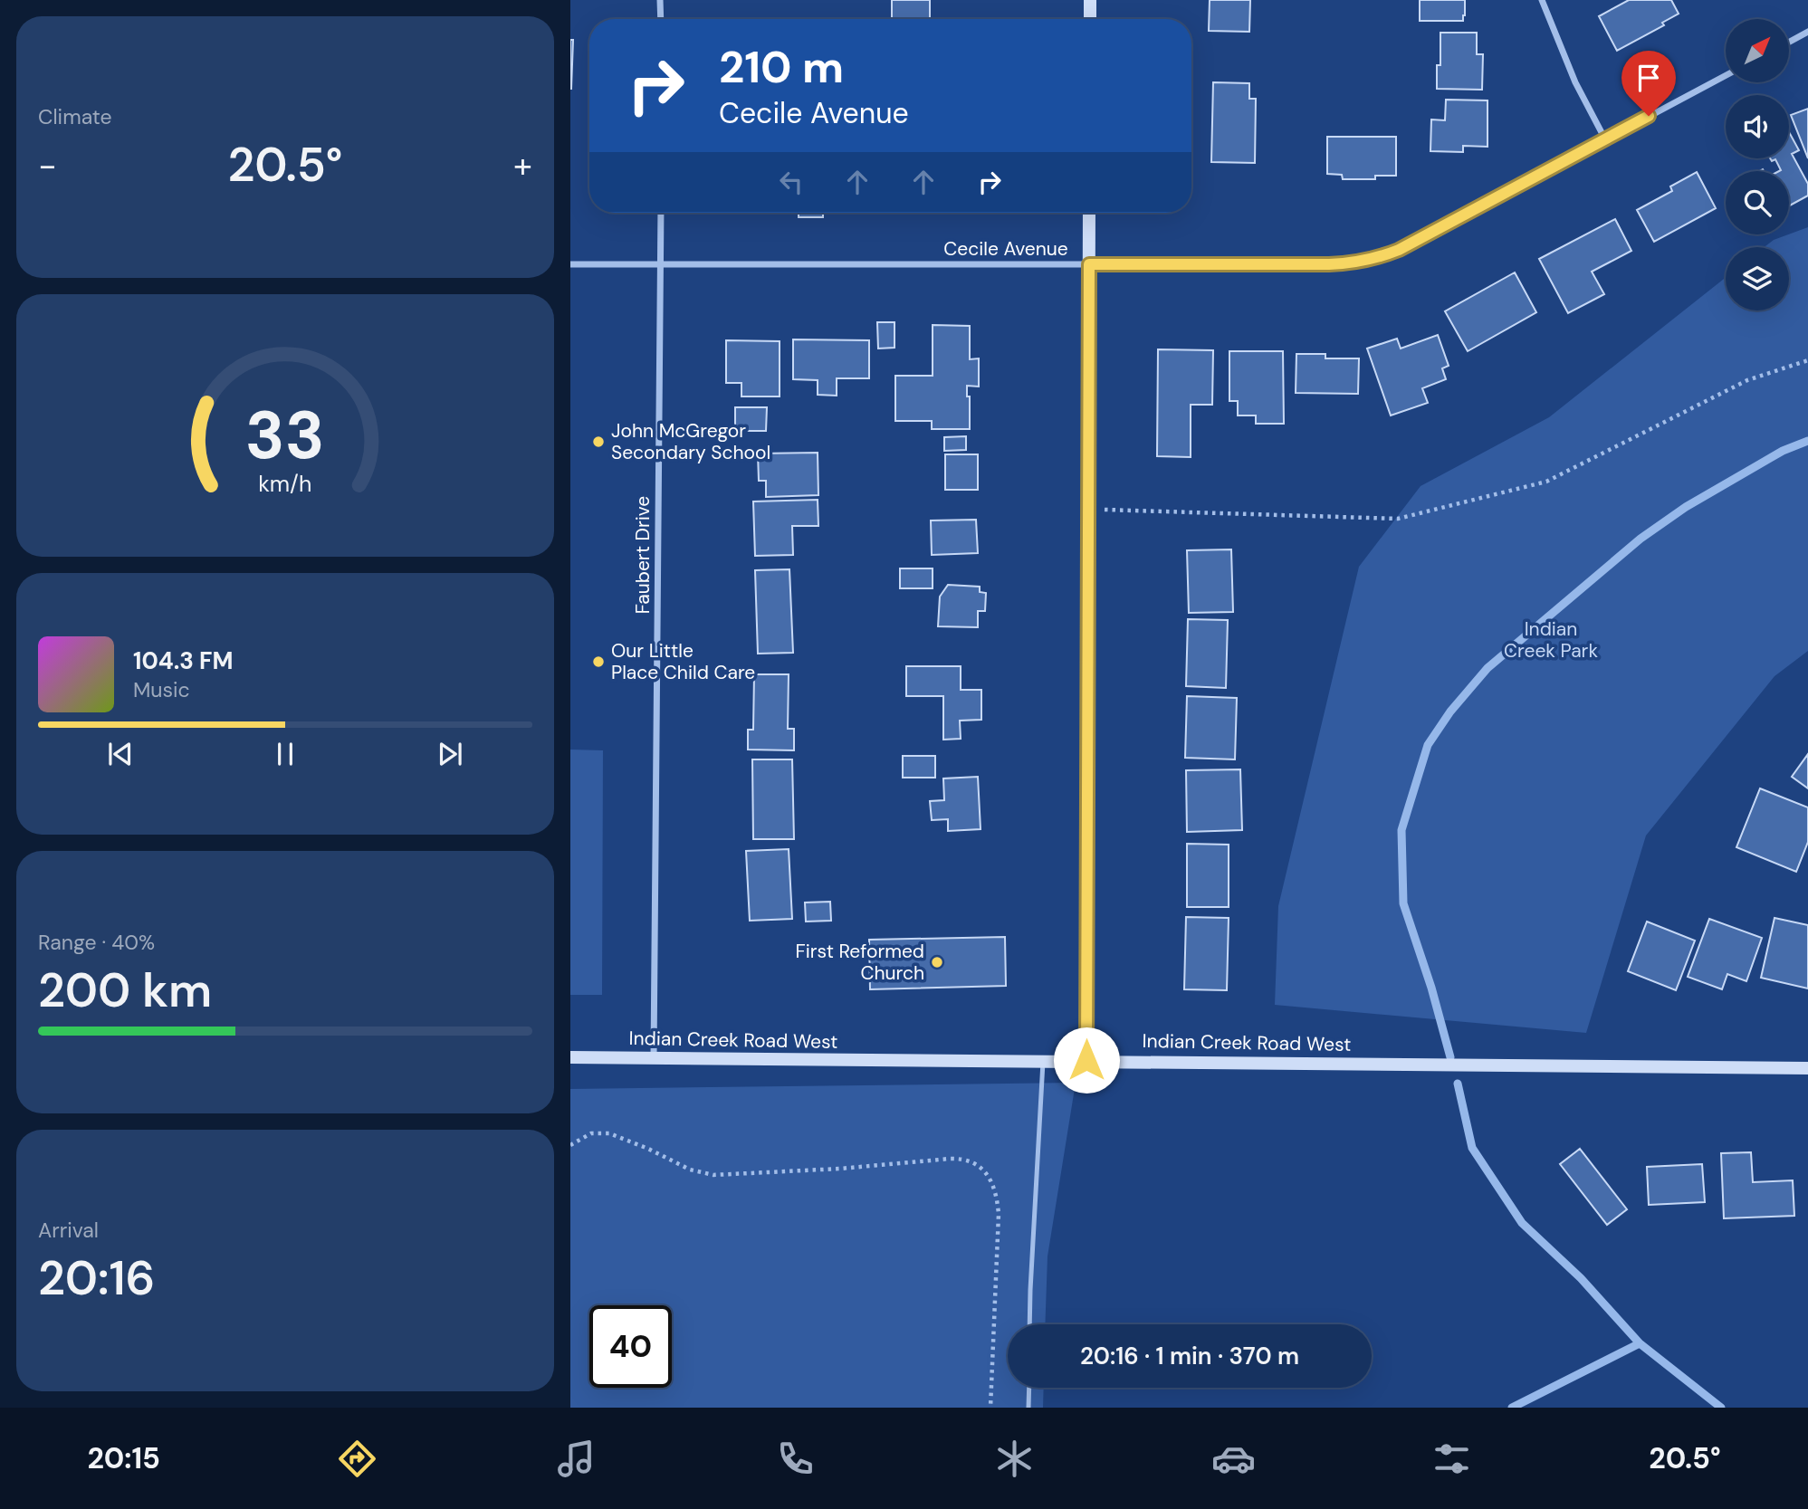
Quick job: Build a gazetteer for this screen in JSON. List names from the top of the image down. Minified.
{"streets":{"street":["Cecile Avenue","Faubert Drive","Indian Creek Road West"]},"crossings":[["Cecile Avenue","Faubert Drive"],["Faubert Drive","Indian Creek Road West"]],"parks":["Indian Creek Park"],"places":["John McGregor Secondary School","Our Little Place Child Care","First Reformed Church"],"north":"top right","page":{"tile":["Climate",["Range · 40%","200 km"],["Arrival","20:16"]],"turn":["210 m","Cecile Avenue"],"heat":["−","20.5°","+"],"song":["104.3 FM","Music"],"limit":"40","trip":"20:16 · 1 min · 370 m","tabs":["20:15","20.5°"],"gauge":["33","km/h"]}}
